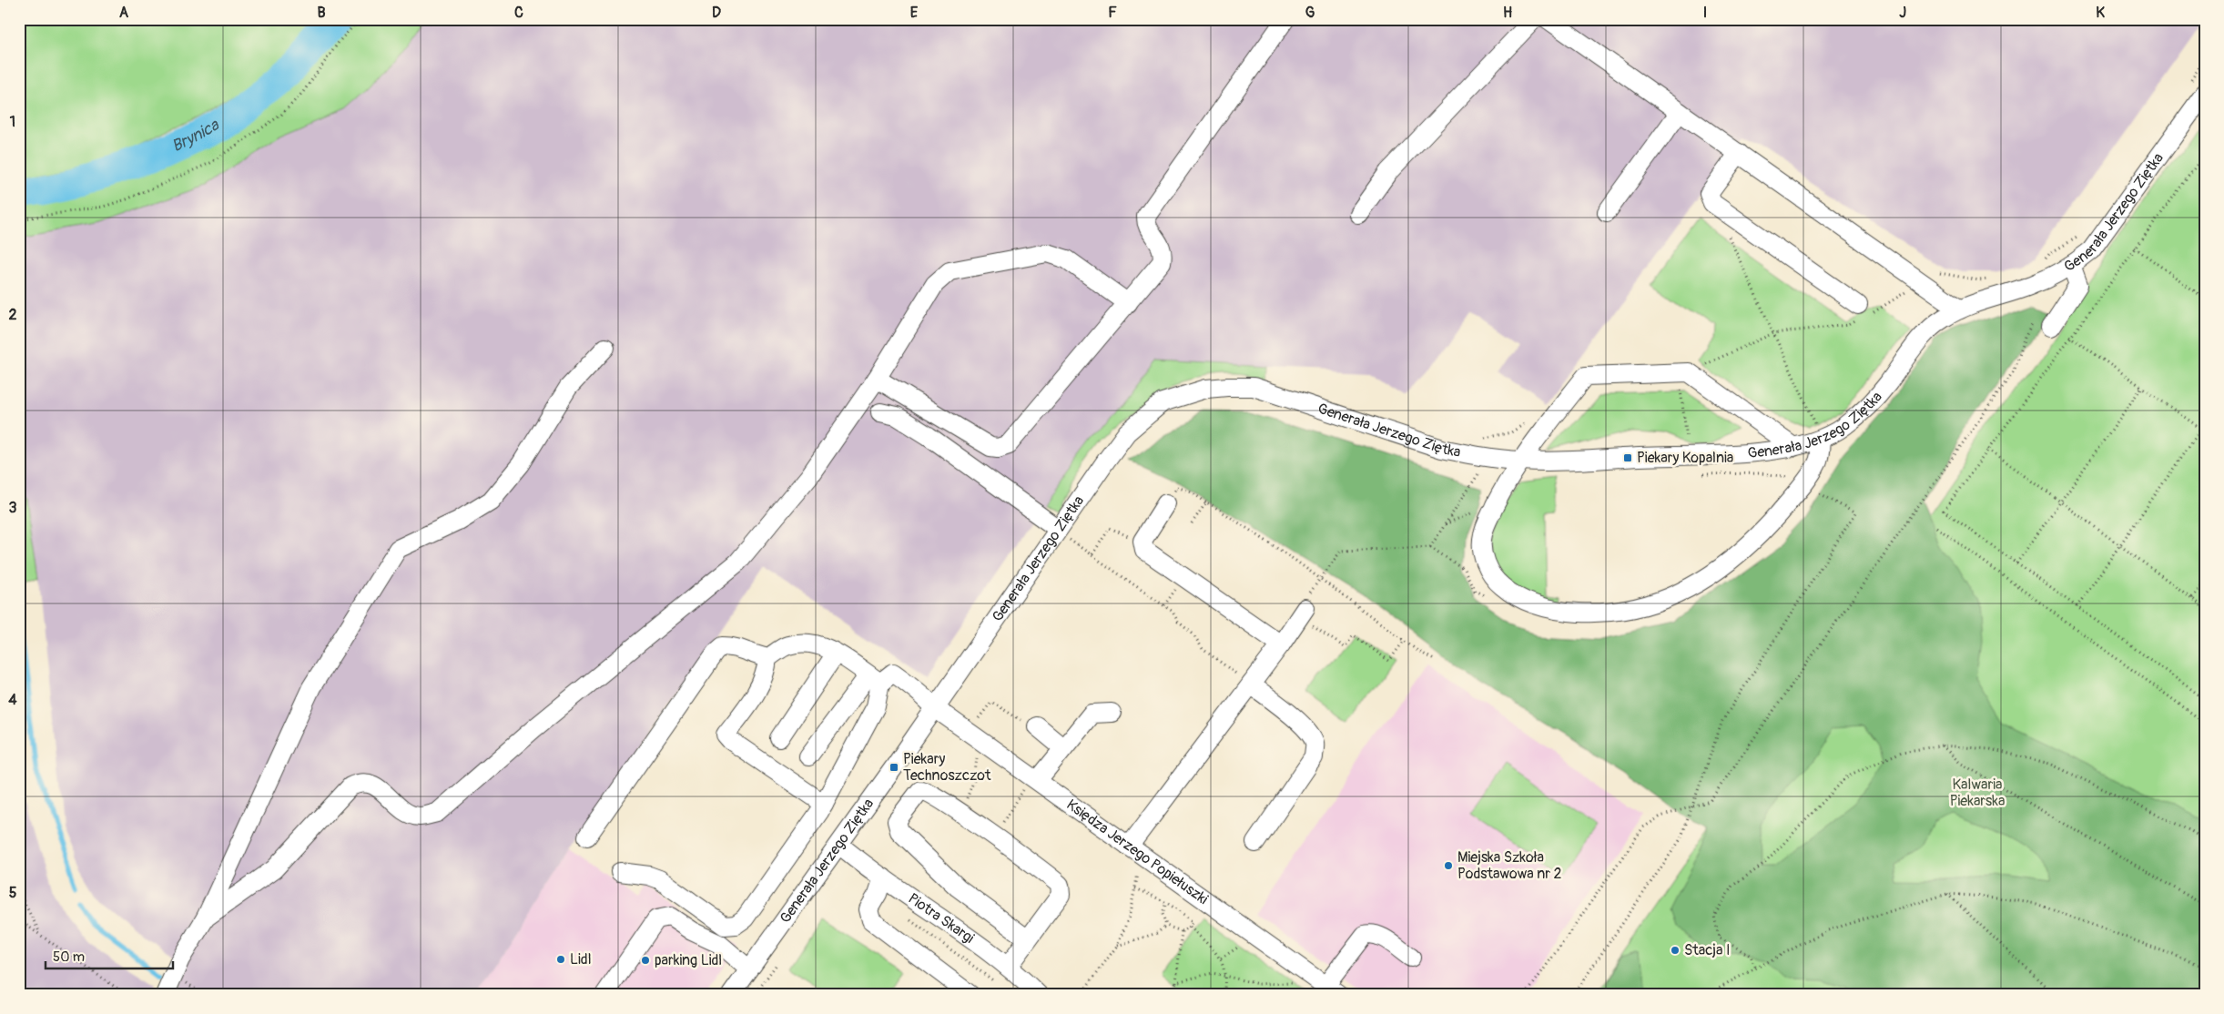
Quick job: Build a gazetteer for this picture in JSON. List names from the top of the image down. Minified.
{"streets":{"street":["Generała Jerzego Ziętka","Księdza Jerzego Popiełuszki","Piotra Skargi"]},"crossings":[["Generała Jerzego Ziętka","Księdza Jerzego Popiełuszki"],["Generała Jerzego Ziętka","Piotra Skargi"]],"water":["Brynica"],"parks":["Kalwaria Piekarska"],"places":{"transit":["Piekary Kopalnia","Piekary Technoszczot"],"other":["Miejska Szkoła Podstawowa nr 2","Stacja I","Lidl","parking Lidl"]},"scale_bar":"50 m","grid":{"columns":["A","B","C","D","E","F","G","H","I","J","K"],"rows":["1","2","3","4","5"]}}
